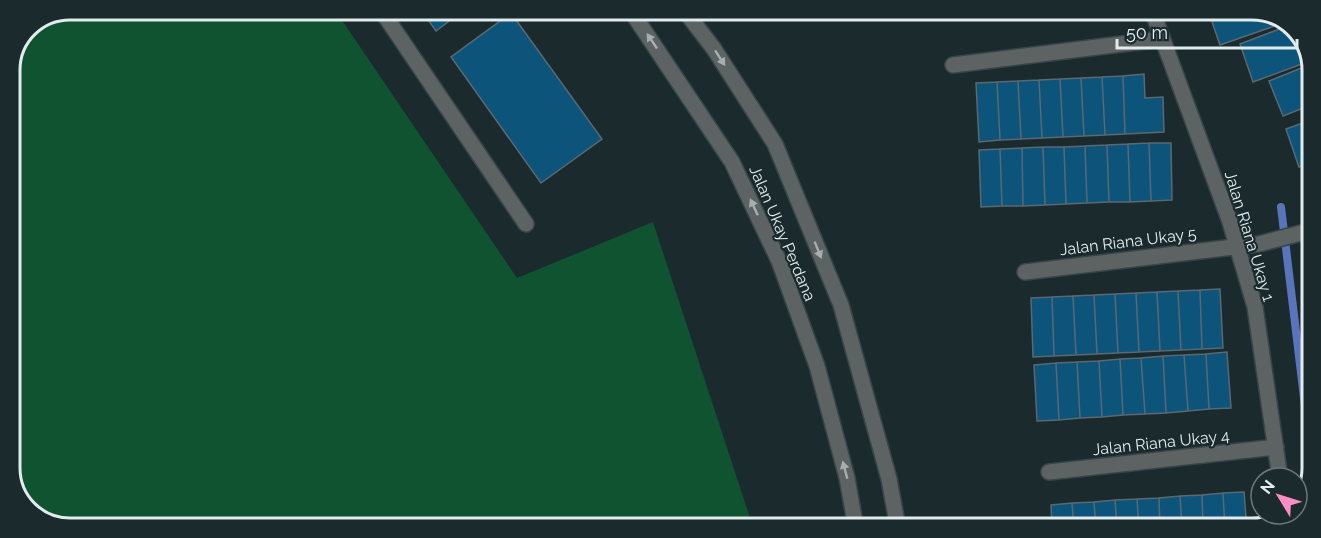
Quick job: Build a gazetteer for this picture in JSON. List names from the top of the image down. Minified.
{"streets":{"street":["Jalan Ukay Perdana","Jalan Riana Ukay 1","Jalan Riana Ukay 5","Jalan Riana Ukay 4"]},"crossings":[["Jalan Riana Ukay 1","Jalan Riana Ukay 5"],["Jalan Riana Ukay 1","Jalan Riana Ukay 4"]],"scale_bar":"50 m","north":"top left"}
